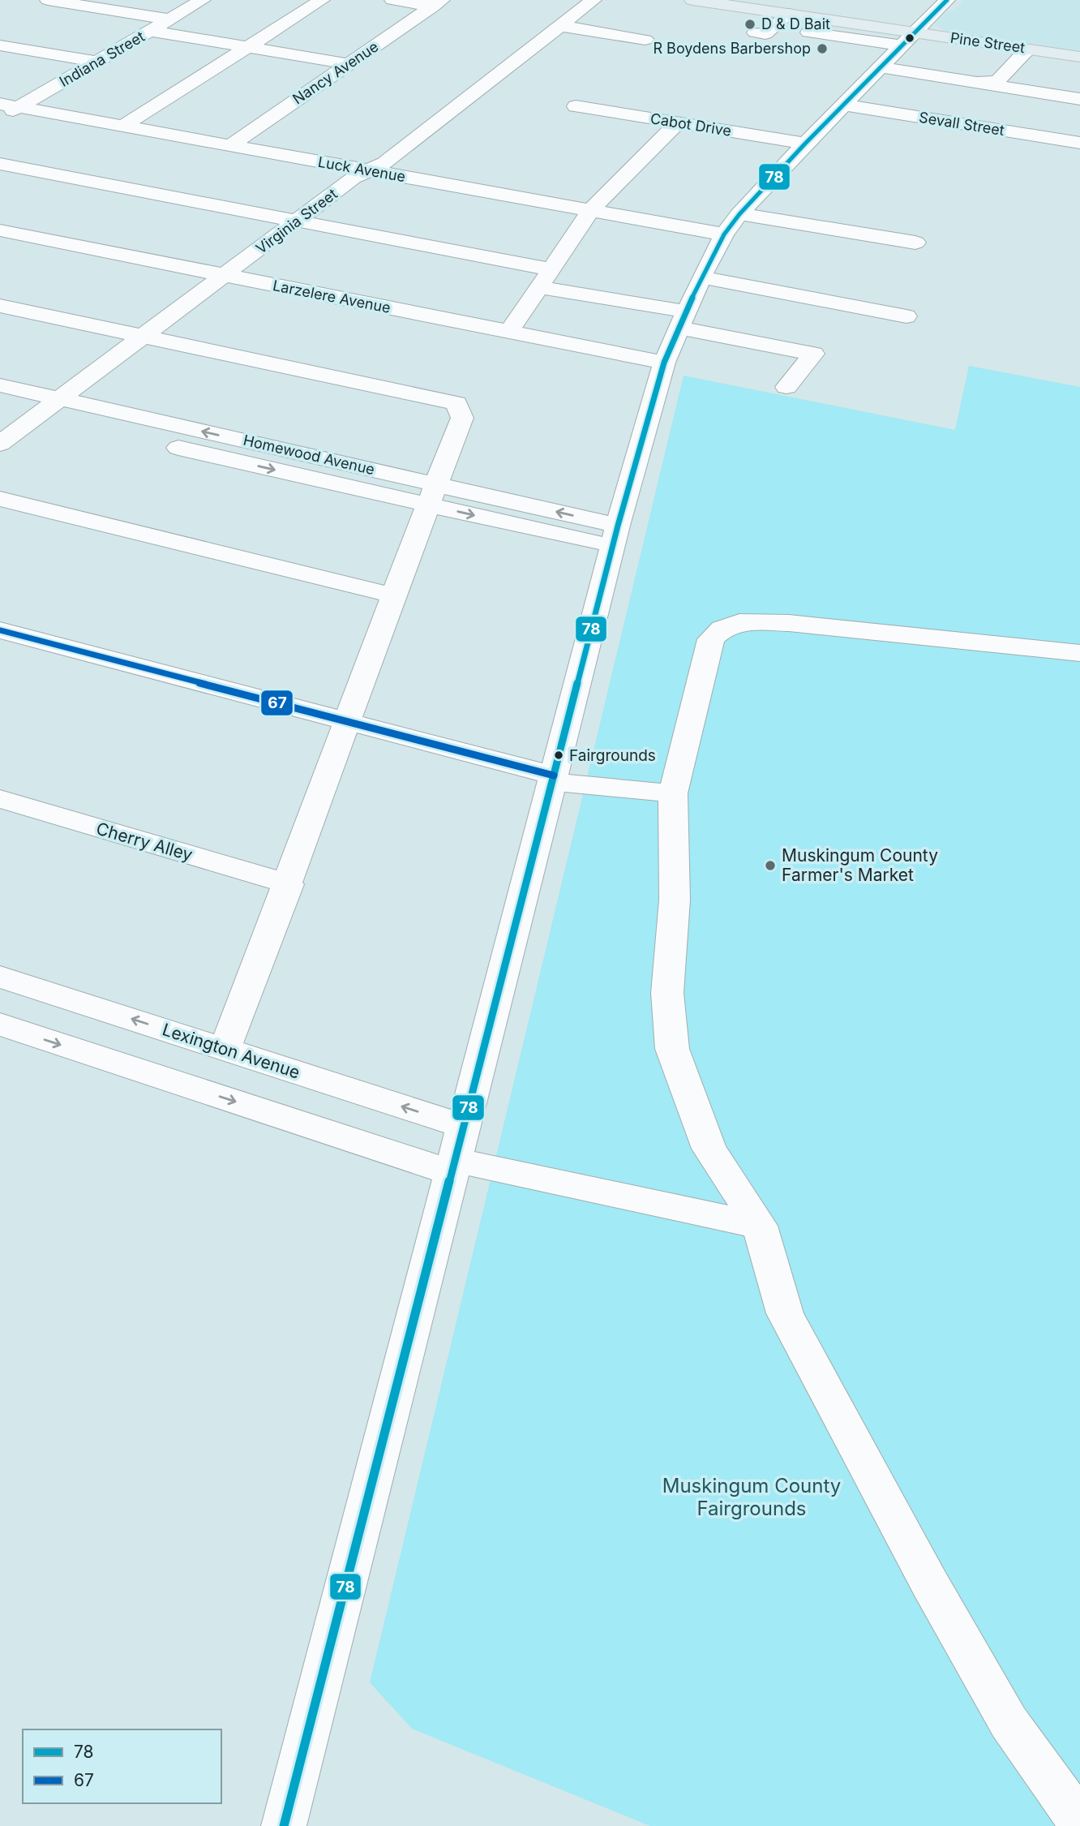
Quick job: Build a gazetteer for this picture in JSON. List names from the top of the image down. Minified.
{"streets":{"main road":["Pine Street"],"street":["Indiana Street","Nancy Avenue","Sevall Street","Cabot Drive","Luck Avenue","Virginia Street","Larzelere Avenue","Homewood Avenue","Cherry Alley","Lexington Avenue"]},"crossings":[["Indiana Street","Luck Avenue"],["Nancy Avenue","Luck Avenue"],["Luck Avenue","Virginia Street"],["Virginia Street","Larzelere Avenue"],["Virginia Street","Homewood Avenue"]],"parks":["Muskingum County Fairgrounds"],"places":["D & D Bait","R Boydens Barbershop","Fairgrounds","Muskingum County Farmer's Market"],"lines":["transit line 78","transit line 67"],"legend":["78","67"]}
